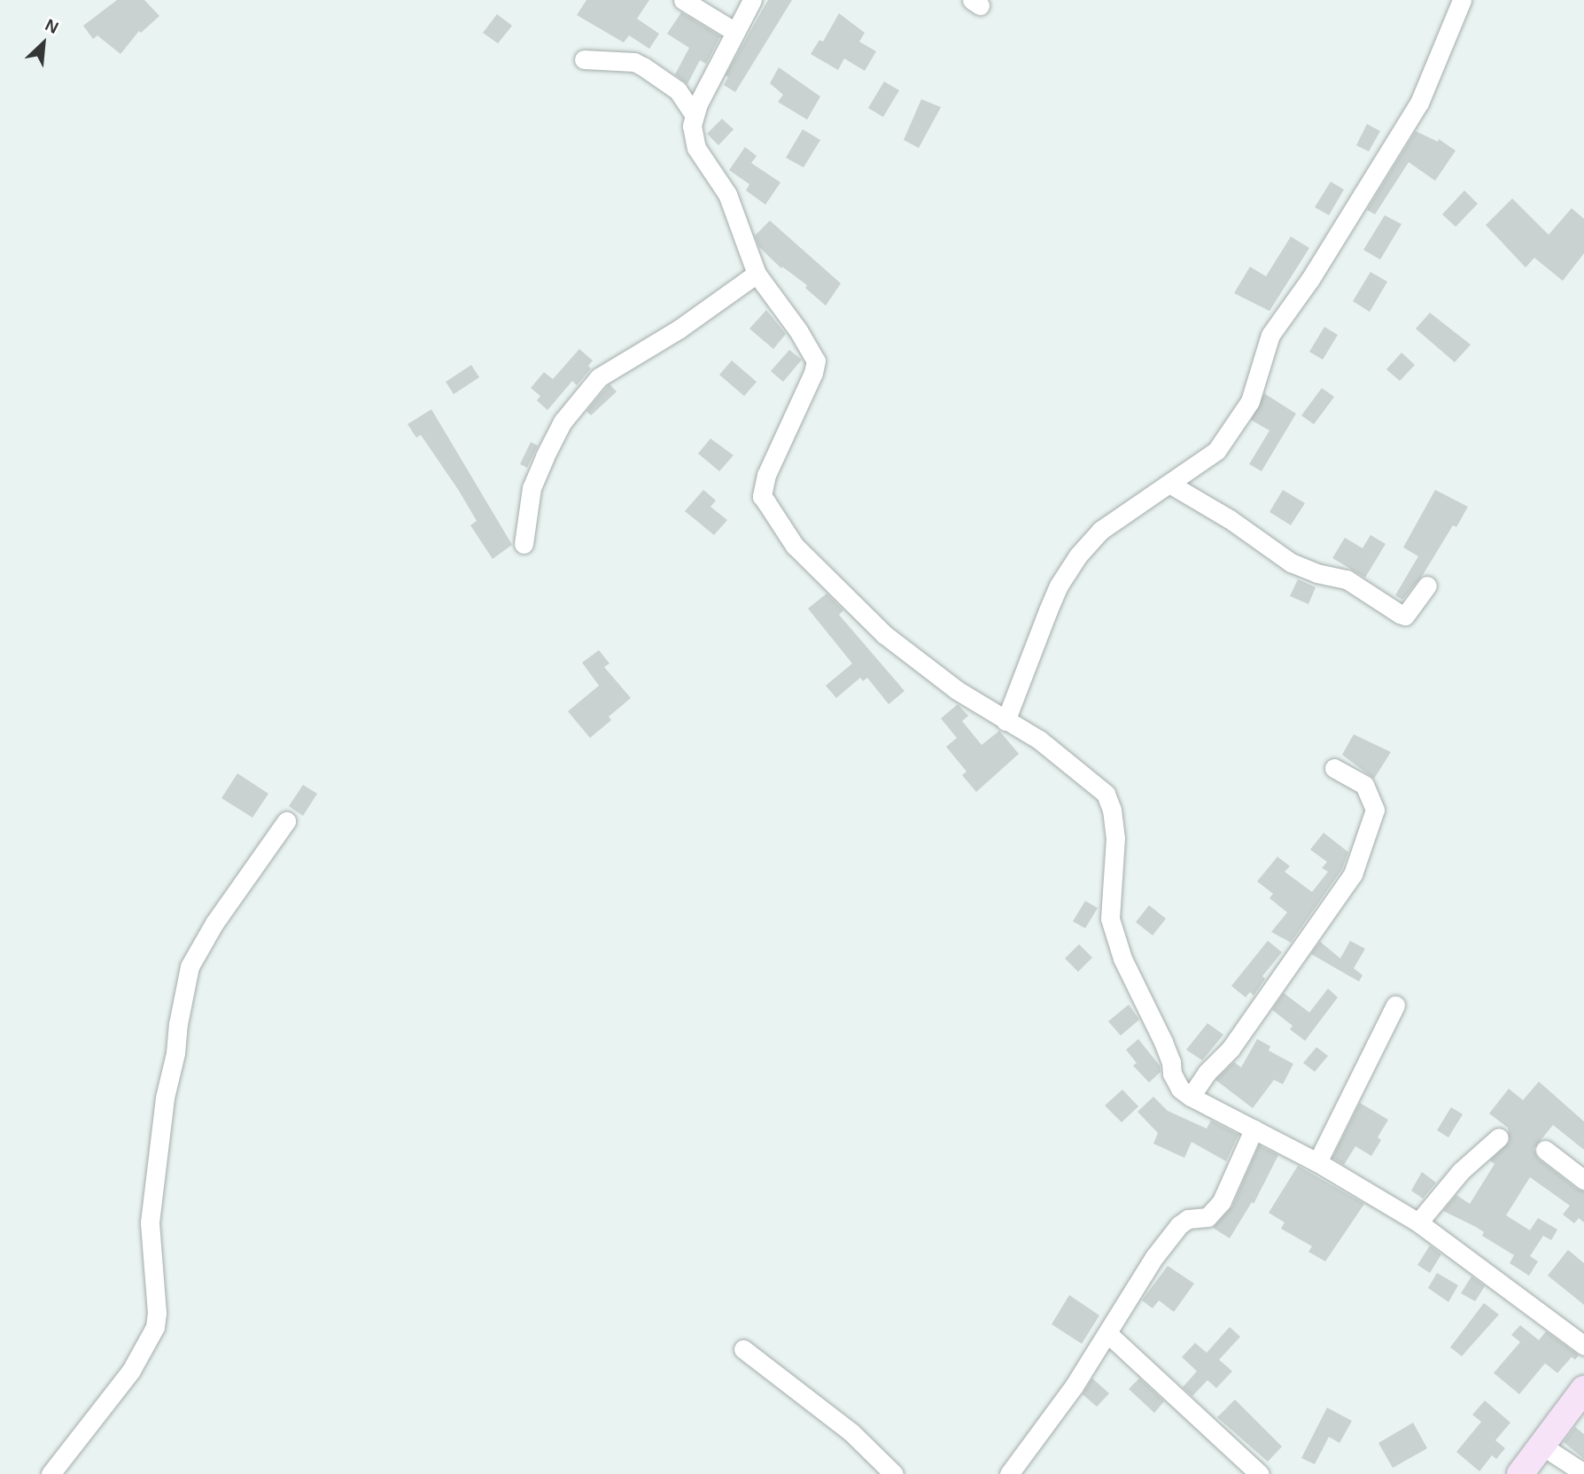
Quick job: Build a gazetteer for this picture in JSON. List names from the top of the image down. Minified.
{"north":"top right"}
